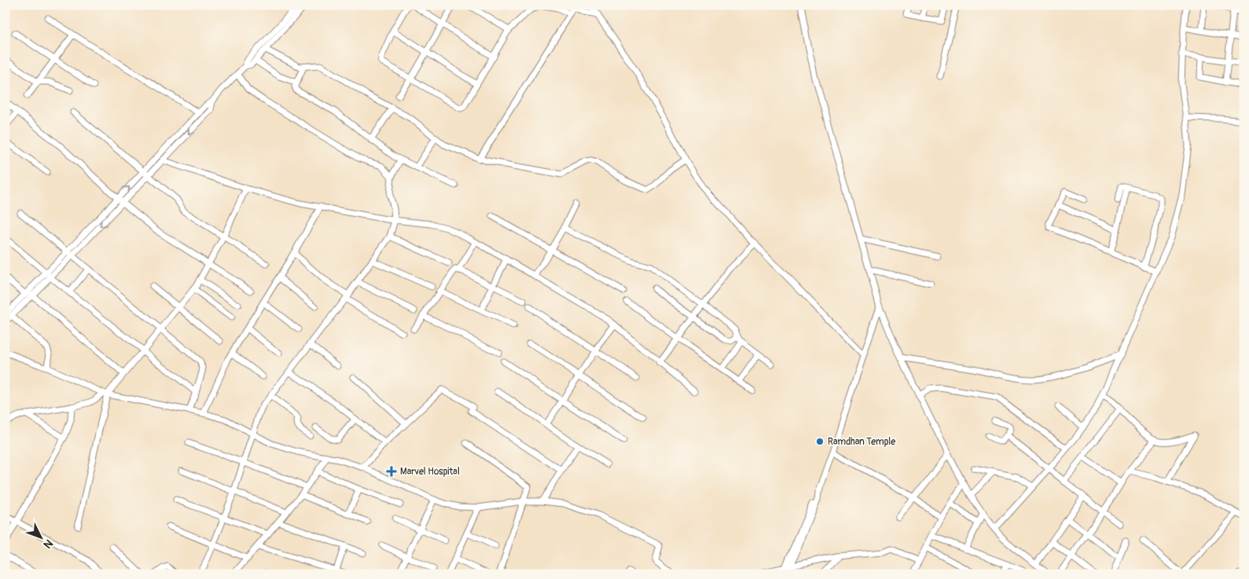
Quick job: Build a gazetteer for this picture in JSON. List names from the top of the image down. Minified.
{"places":{"other":["Ramdhan Temple"],"health":["Marvel Hospital"]},"north":"bottom right"}
